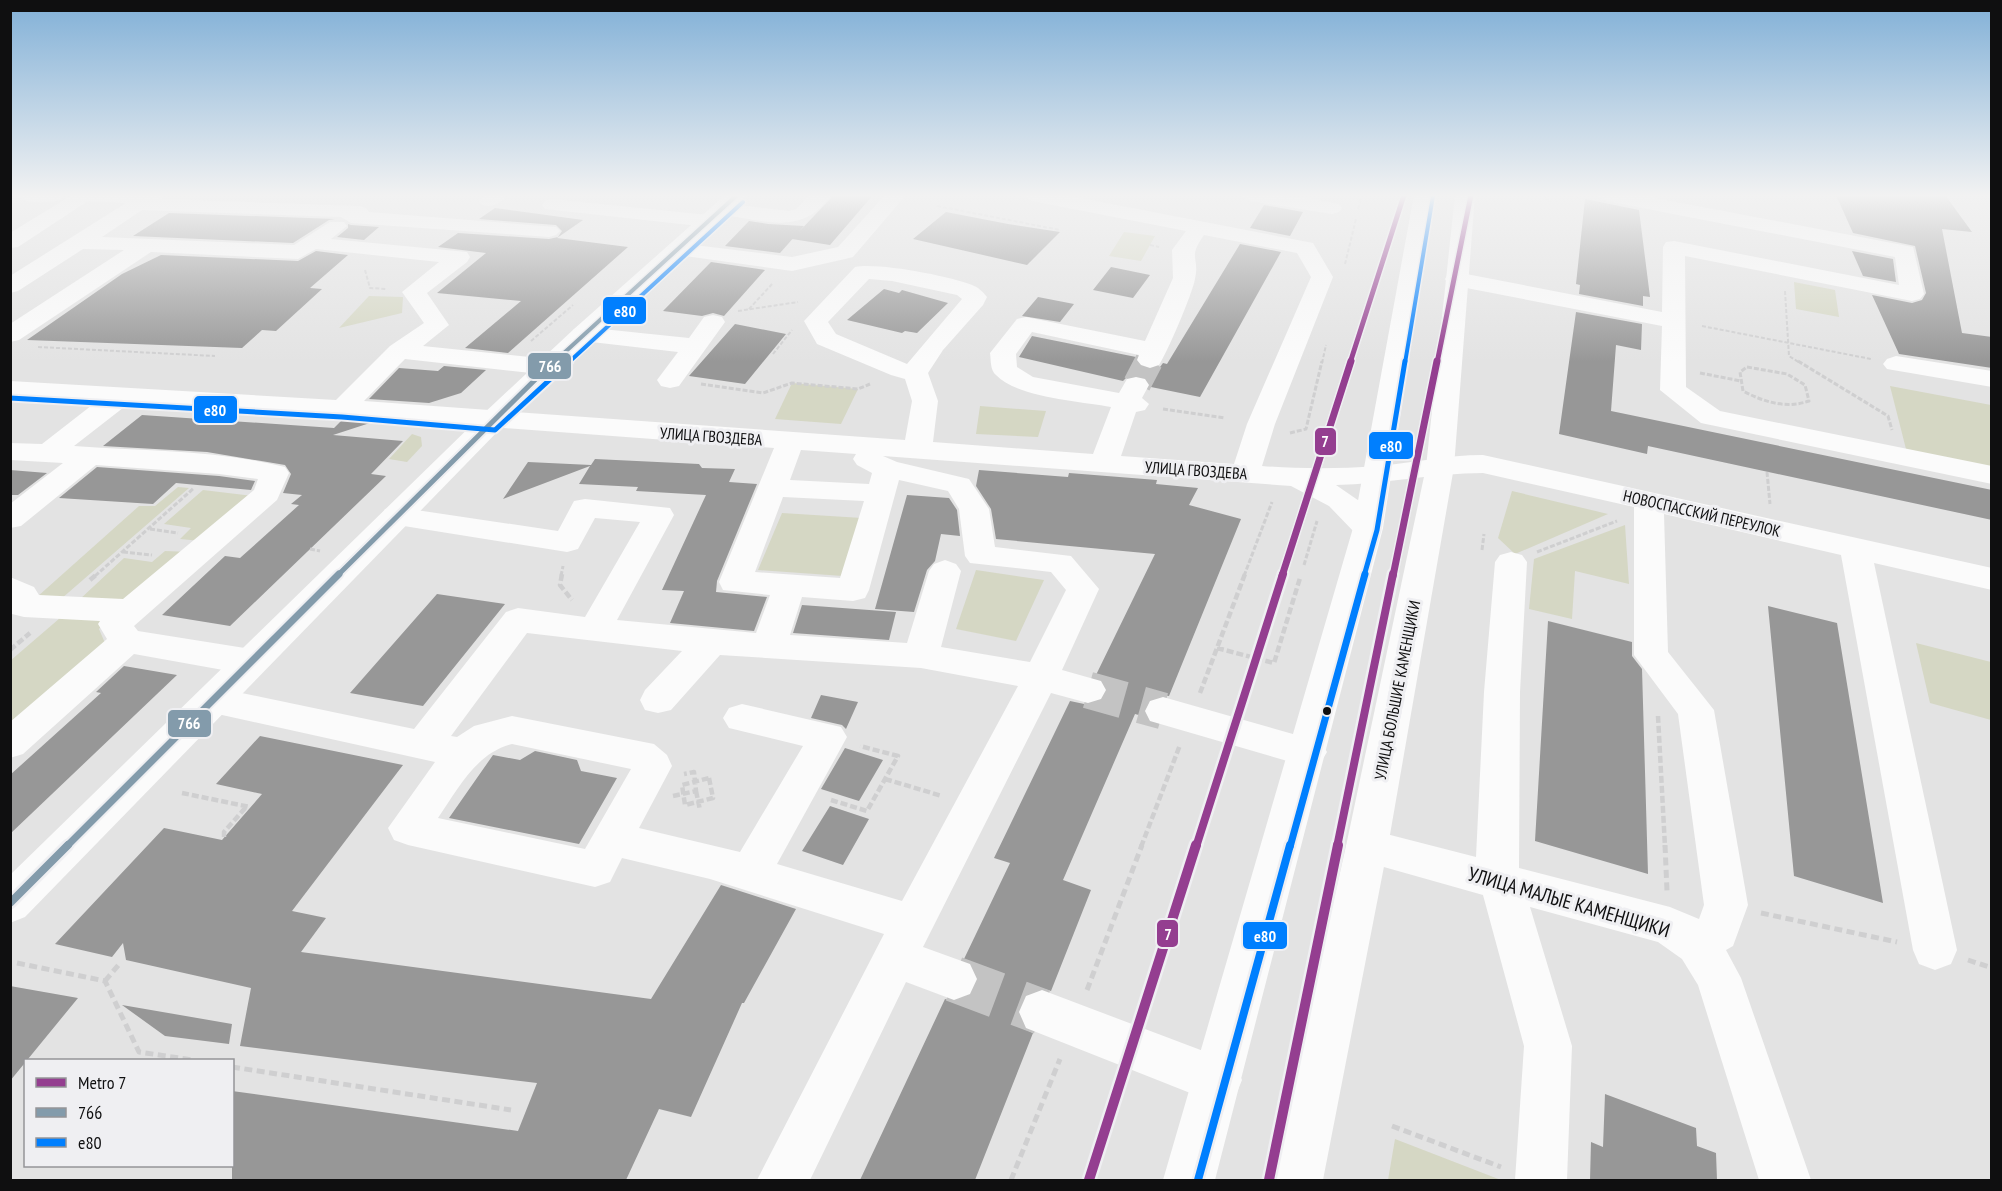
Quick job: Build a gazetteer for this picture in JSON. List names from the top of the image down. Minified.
{"streets":{"main road":["УЛИЦА ГВОЗДЕВА","НОВОСПАССКИЙ ПЕРЕУЛОК","УЛИЦА БОЛЬШИЕ КАМЕНЩИКИ","УЛИЦА МАЛЫЕ КАМЕНЩИКИ"]},"crossings":[["УЛИЦА ГВОЗДЕВА","НОВОСПАССКИЙ ПЕРЕУЛОК"],["УЛИЦА ГВОЗДЕВА","УЛИЦА БОЛЬШИЕ КАМЕНЩИКИ"],["НОВОСПАССКИЙ ПЕРЕУЛОК","УЛИЦА БОЛЬШИЕ КАМЕНЩИКИ"],["УЛИЦА БОЛЬШИЕ КАМЕНЩИКИ","УЛИЦА МАЛЫЕ КАМЕНЩИКИ"]],"lines":["metro line 7","transit line 766","transit line е80"],"legend":["Metro 7","766","е80"]}
